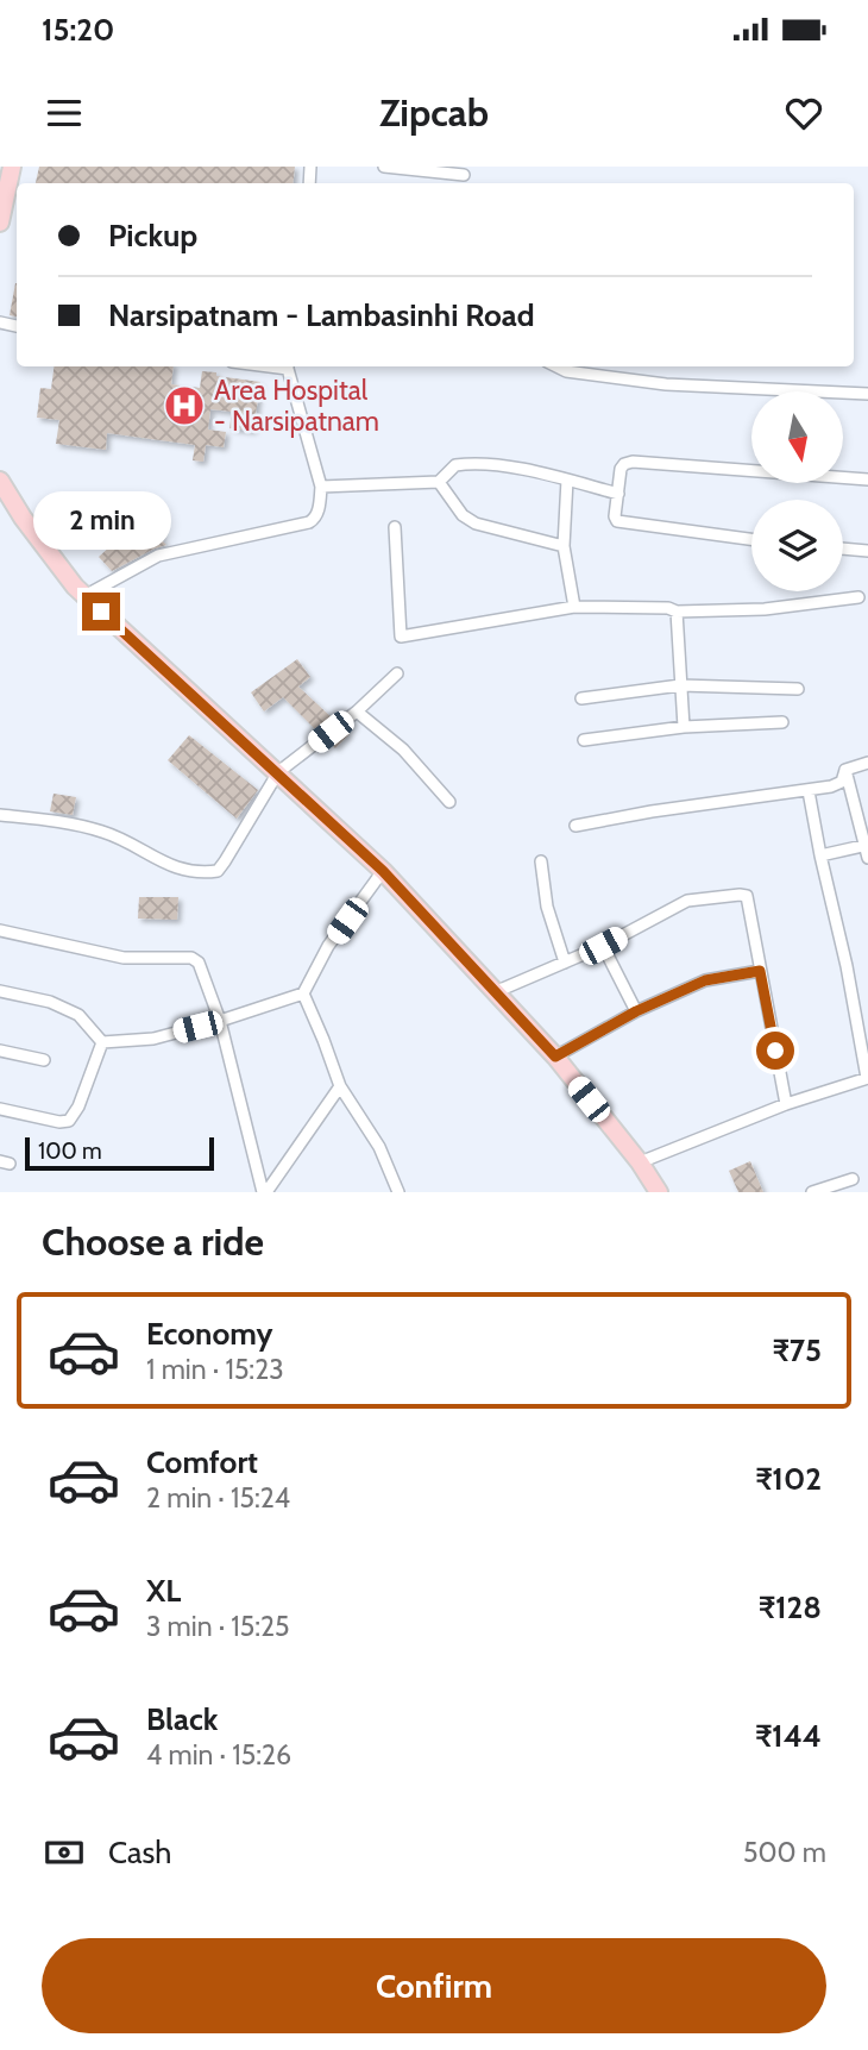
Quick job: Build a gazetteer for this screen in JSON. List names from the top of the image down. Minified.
{"places":{"hospital":["Area Hospital - Narsipatnam"]},"scale_bar":"100 m","north":"bottom","page":{"status":"15:20","header":"Zipcab","banner":["Pickup","Narsipatnam - Lambasinhi Road"],"bubble":"2 min","scale":"100 m","heading":"Choose a ride","list":[{"name":"Economy","note":"1 min · 15:23","value":"₹75"},{"name":"Comfort","note":"2 min · 15:24","value":"₹102"},{"name":"XL","note":"3 min · 15:25","value":"₹128"},{"name":"Black","note":"4 min · 15:26","value":"₹144"}],"pay":["Cash","500 m"],"buttons":"Confirm"}}
